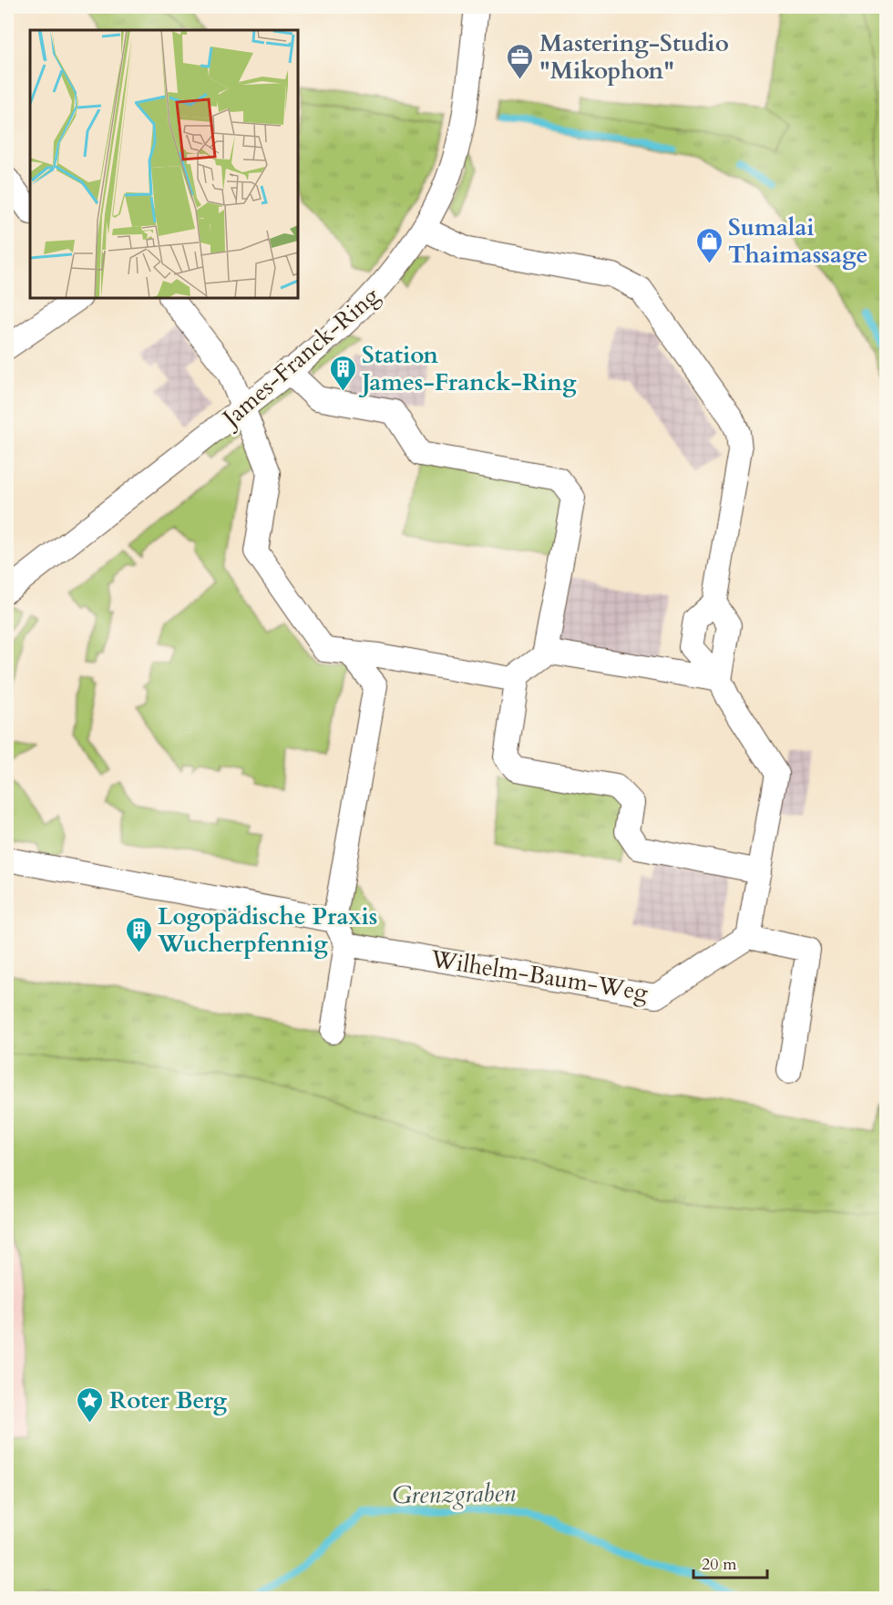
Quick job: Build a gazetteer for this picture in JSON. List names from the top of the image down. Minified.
{"streets":{"street":["James-Franck-Ring","Wilhelm-Baum-Weg"]},"water":["Grenzgraben"],"places":{"office":["Mastering-Studio \"Mikophon\""],"shop":["Sumalai Thaimassage"],"building":["Station James-Franck-Ring","Logopädische Praxis Wucherpfennig"],"place":["Roter Berg"]},"scale_bar":"20 m"}
